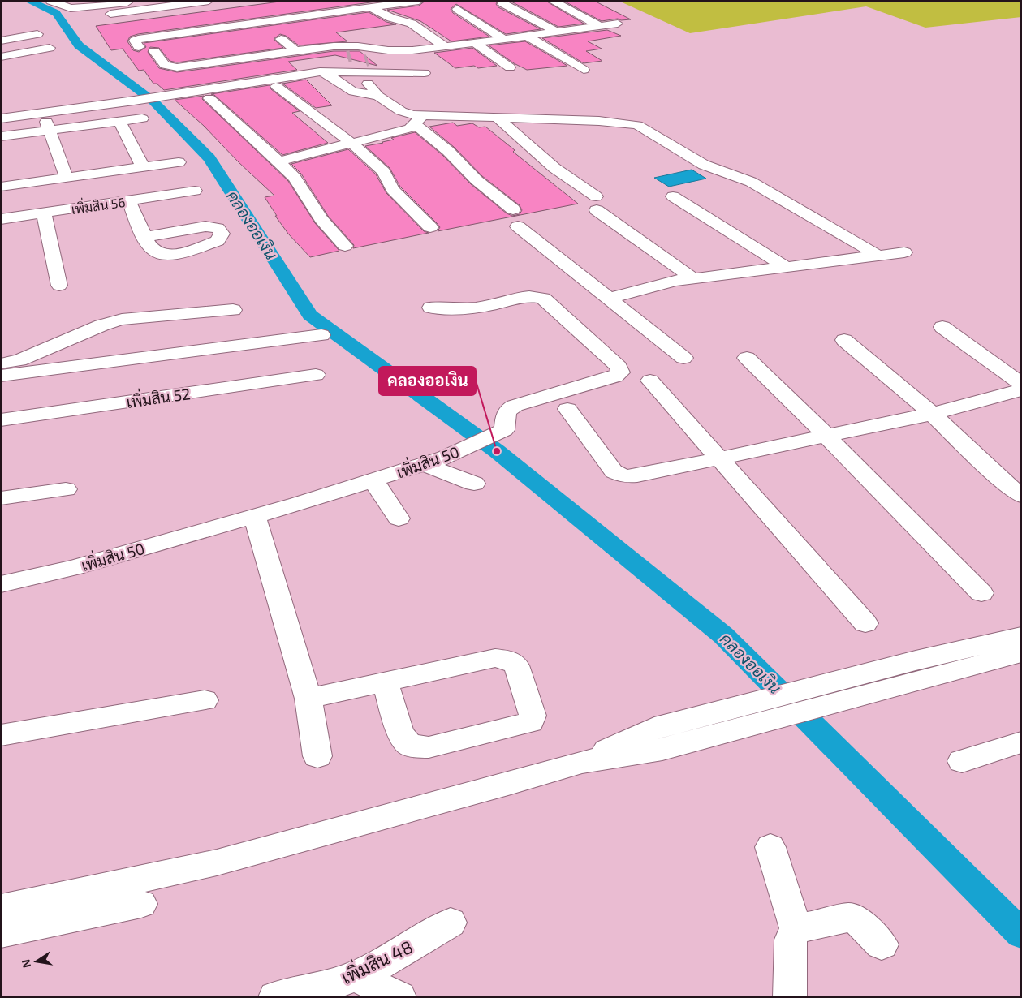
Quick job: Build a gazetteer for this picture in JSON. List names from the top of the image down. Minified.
{"streets":{"street":["เพิ่มสิน 56","เพิ่มสิน 52","เพิ่มสิน 50","เพิ่มสิน 48"]},"water":["คลองออเงิน"],"places":["คลองออเงิน"],"north":"left"}
